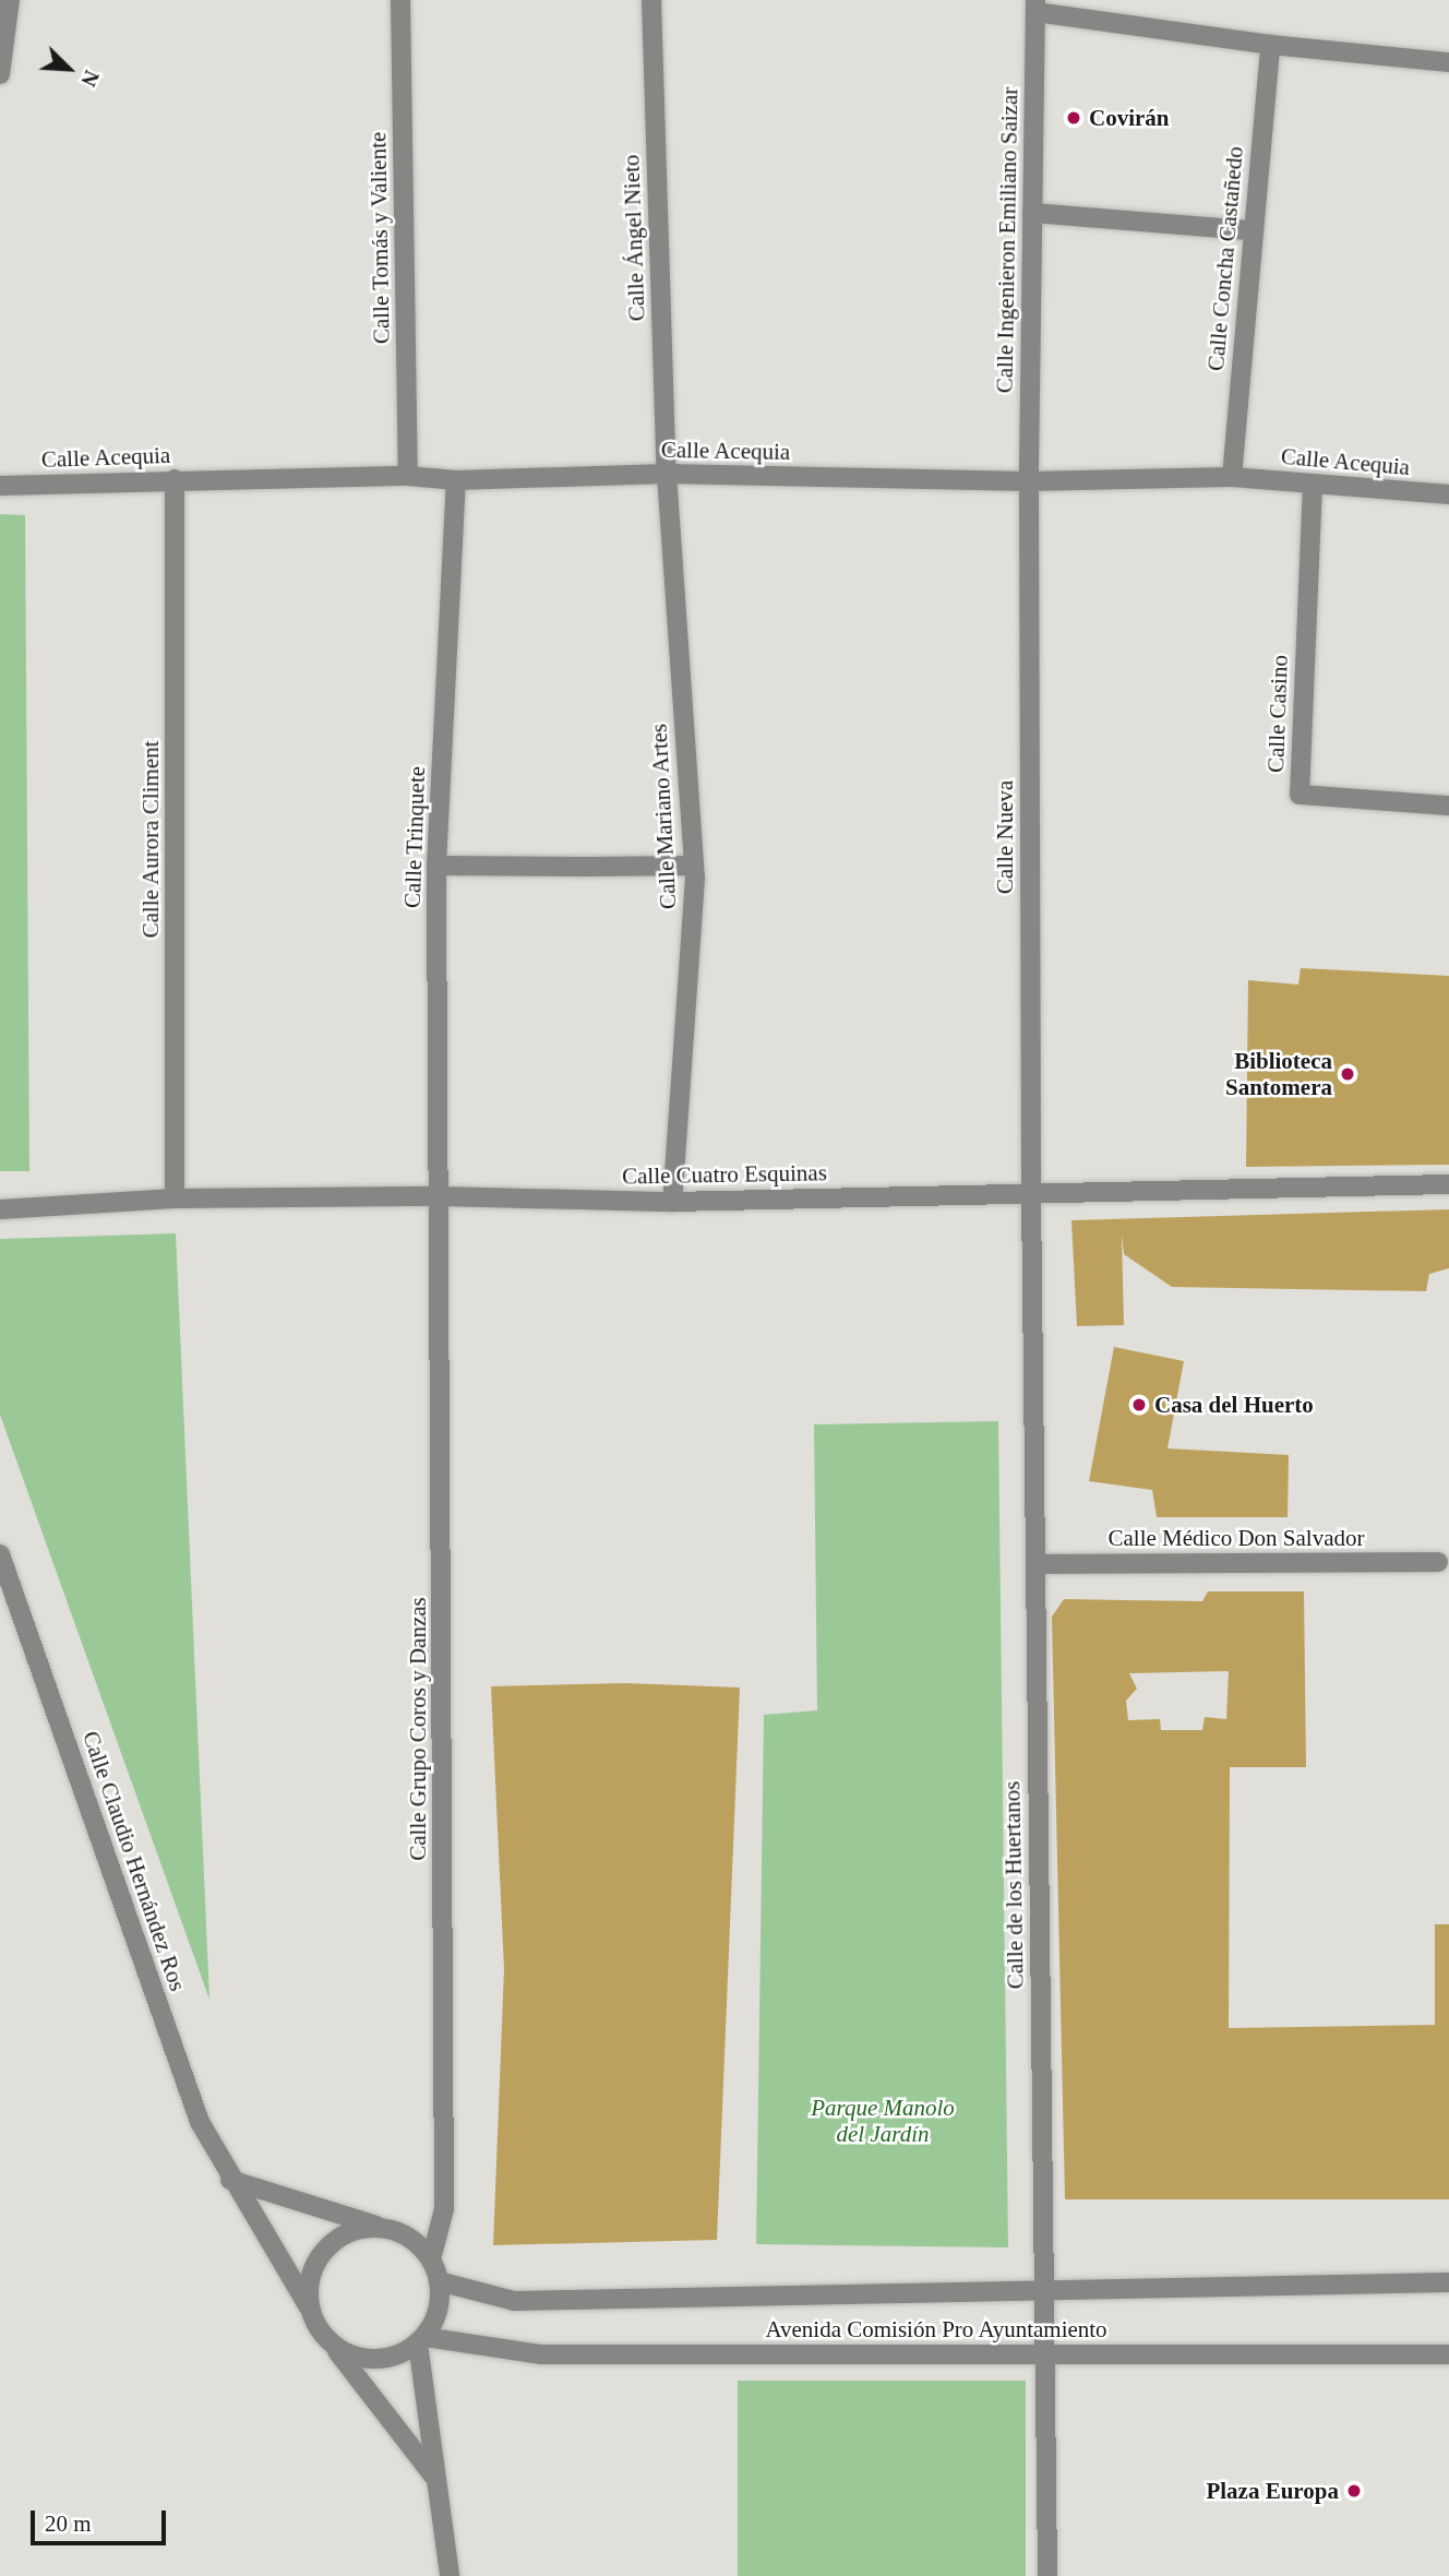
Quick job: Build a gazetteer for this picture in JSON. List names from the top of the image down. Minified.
{"streets":{"street":["Calle Tomás y Valiente","Calle Ángel Nieto","Calle Ingenieron Emiliano Saizar","Calle Concha Castañedo","Calle Acequia","Calle Casino","Calle Mariano Artes","Calle Trinquete","Calle Nueva","Calle Aurora Climent","Calle Cuatro Esquinas","Calle Médico Don Salvador","Calle Grupo Coros y Danzas","Calle Claudio Hernández Ros","Calle de los Huertanos","Avenida Comisión Pro Ayuntamiento"]},"crossings":[["Calle Tomás y Valiente","Calle Acequia"],["Calle Ángel Nieto","Calle Acequia"],["Calle Ángel Nieto","Calle Mariano Artes"],["Calle Ingenieron Emiliano Saizar","Calle Acequia"],["Calle Ingenieron Emiliano Saizar","Calle Nueva"],["Calle Concha Castañedo","Calle Acequia"],["Calle Acequia","Calle Casino"],["Calle Acequia","Calle Mariano Artes"],["Calle Acequia","Calle Trinquete"],["Calle Acequia","Calle Nueva"],["Calle Acequia","Calle Aurora Climent"],["Calle Mariano Artes","Calle Cuatro Esquinas"],["Calle Trinquete","Calle Cuatro Esquinas"],["Calle Trinquete","Calle Grupo Coros y Danzas"],["Calle Nueva","Calle Cuatro Esquinas"],["Calle Nueva","Calle de los Huertanos"],["Calle Aurora Climent","Calle Cuatro Esquinas"],["Calle Cuatro Esquinas","Calle Grupo Coros y Danzas"],["Calle Cuatro Esquinas","Calle de los Huertanos"],["Calle Médico Don Salvador","Calle de los Huertanos"],["Calle Grupo Coros y Danzas","Calle Claudio Hernández Ros"],["Calle Grupo Coros y Danzas","Avenida Comisión Pro Ayuntamiento"],["Calle Claudio Hernández Ros","Avenida Comisión Pro Ayuntamiento"],["Calle de los Huertanos","Avenida Comisión Pro Ayuntamiento"]],"parks":["Parque Manolo del Jardín"],"places":["Covirán","Biblioteca Santomera","Casa del Huerto","Plaza Europa"],"scale_bar":"20 m","north":"bottom right"}
